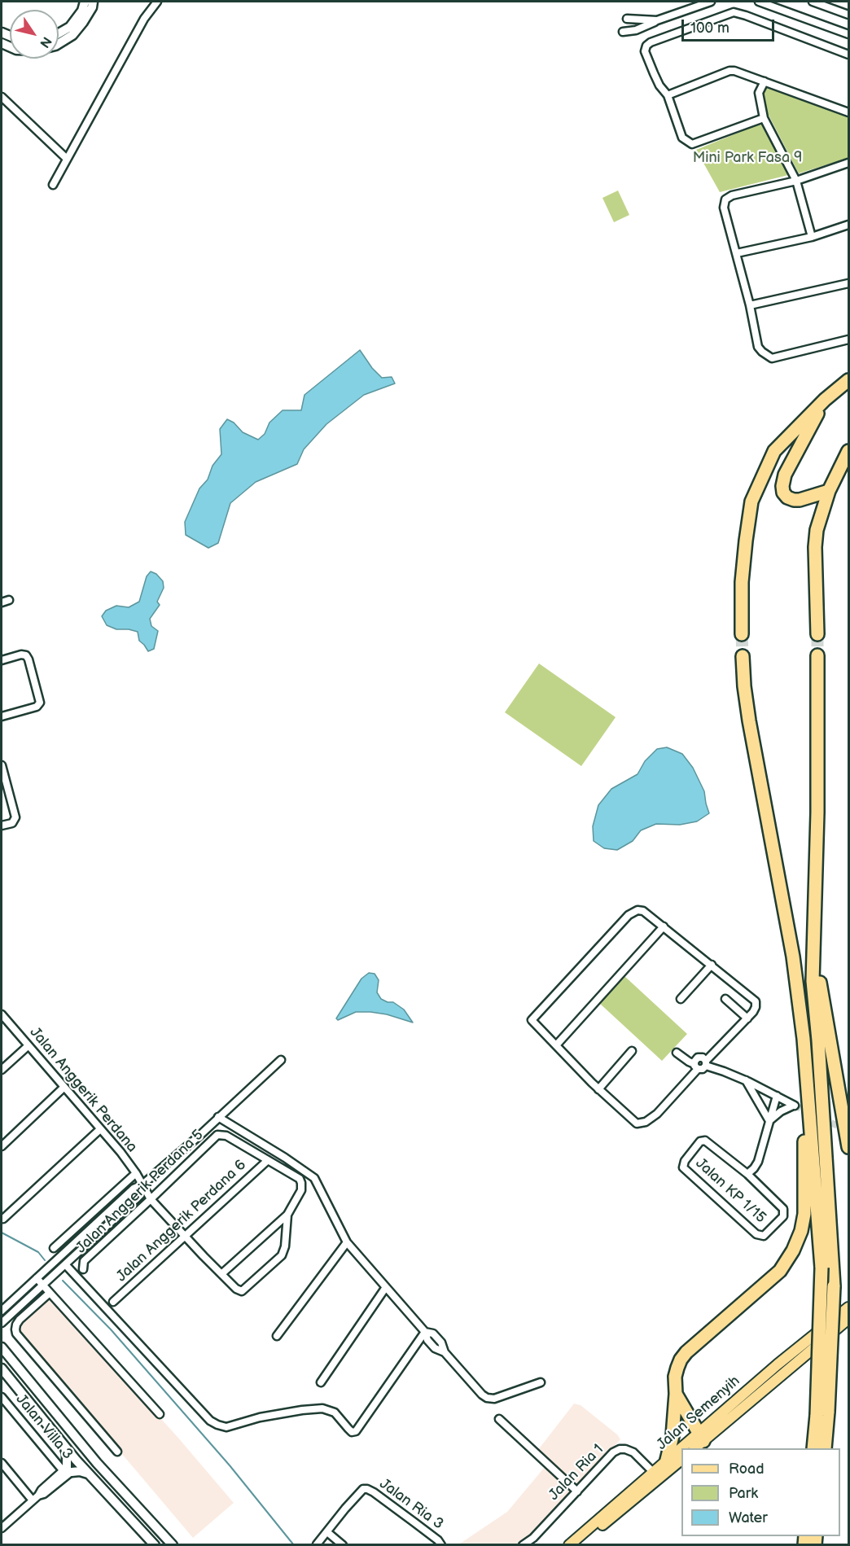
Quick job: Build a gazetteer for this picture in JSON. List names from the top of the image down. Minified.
{"streets":{"main road":["Jalan Semenyih"],"street":["Jalan Anggerik Perdana","Jalan KP 1/15","Jalan Anggerik Perdana 5","Jalan Anggerik Perdana 6","Jalan Villa 3","Jalan Ria 1","Jalan Ria 3"]},"crossings":[["Jalan Anggerik Perdana","Jalan Anggerik Perdana 5"],["Jalan Anggerik Perdana","Jalan Anggerik Perdana 6"],["Jalan Anggerik Perdana 5","Jalan Anggerik Perdana 6"],["Jalan Semenyih","Jalan Ria 1"]],"parks":["Mini Park Fasa 9"],"legend":["Road","Park","Water"],"scale_bar":"100 m","north":"bottom right"}
